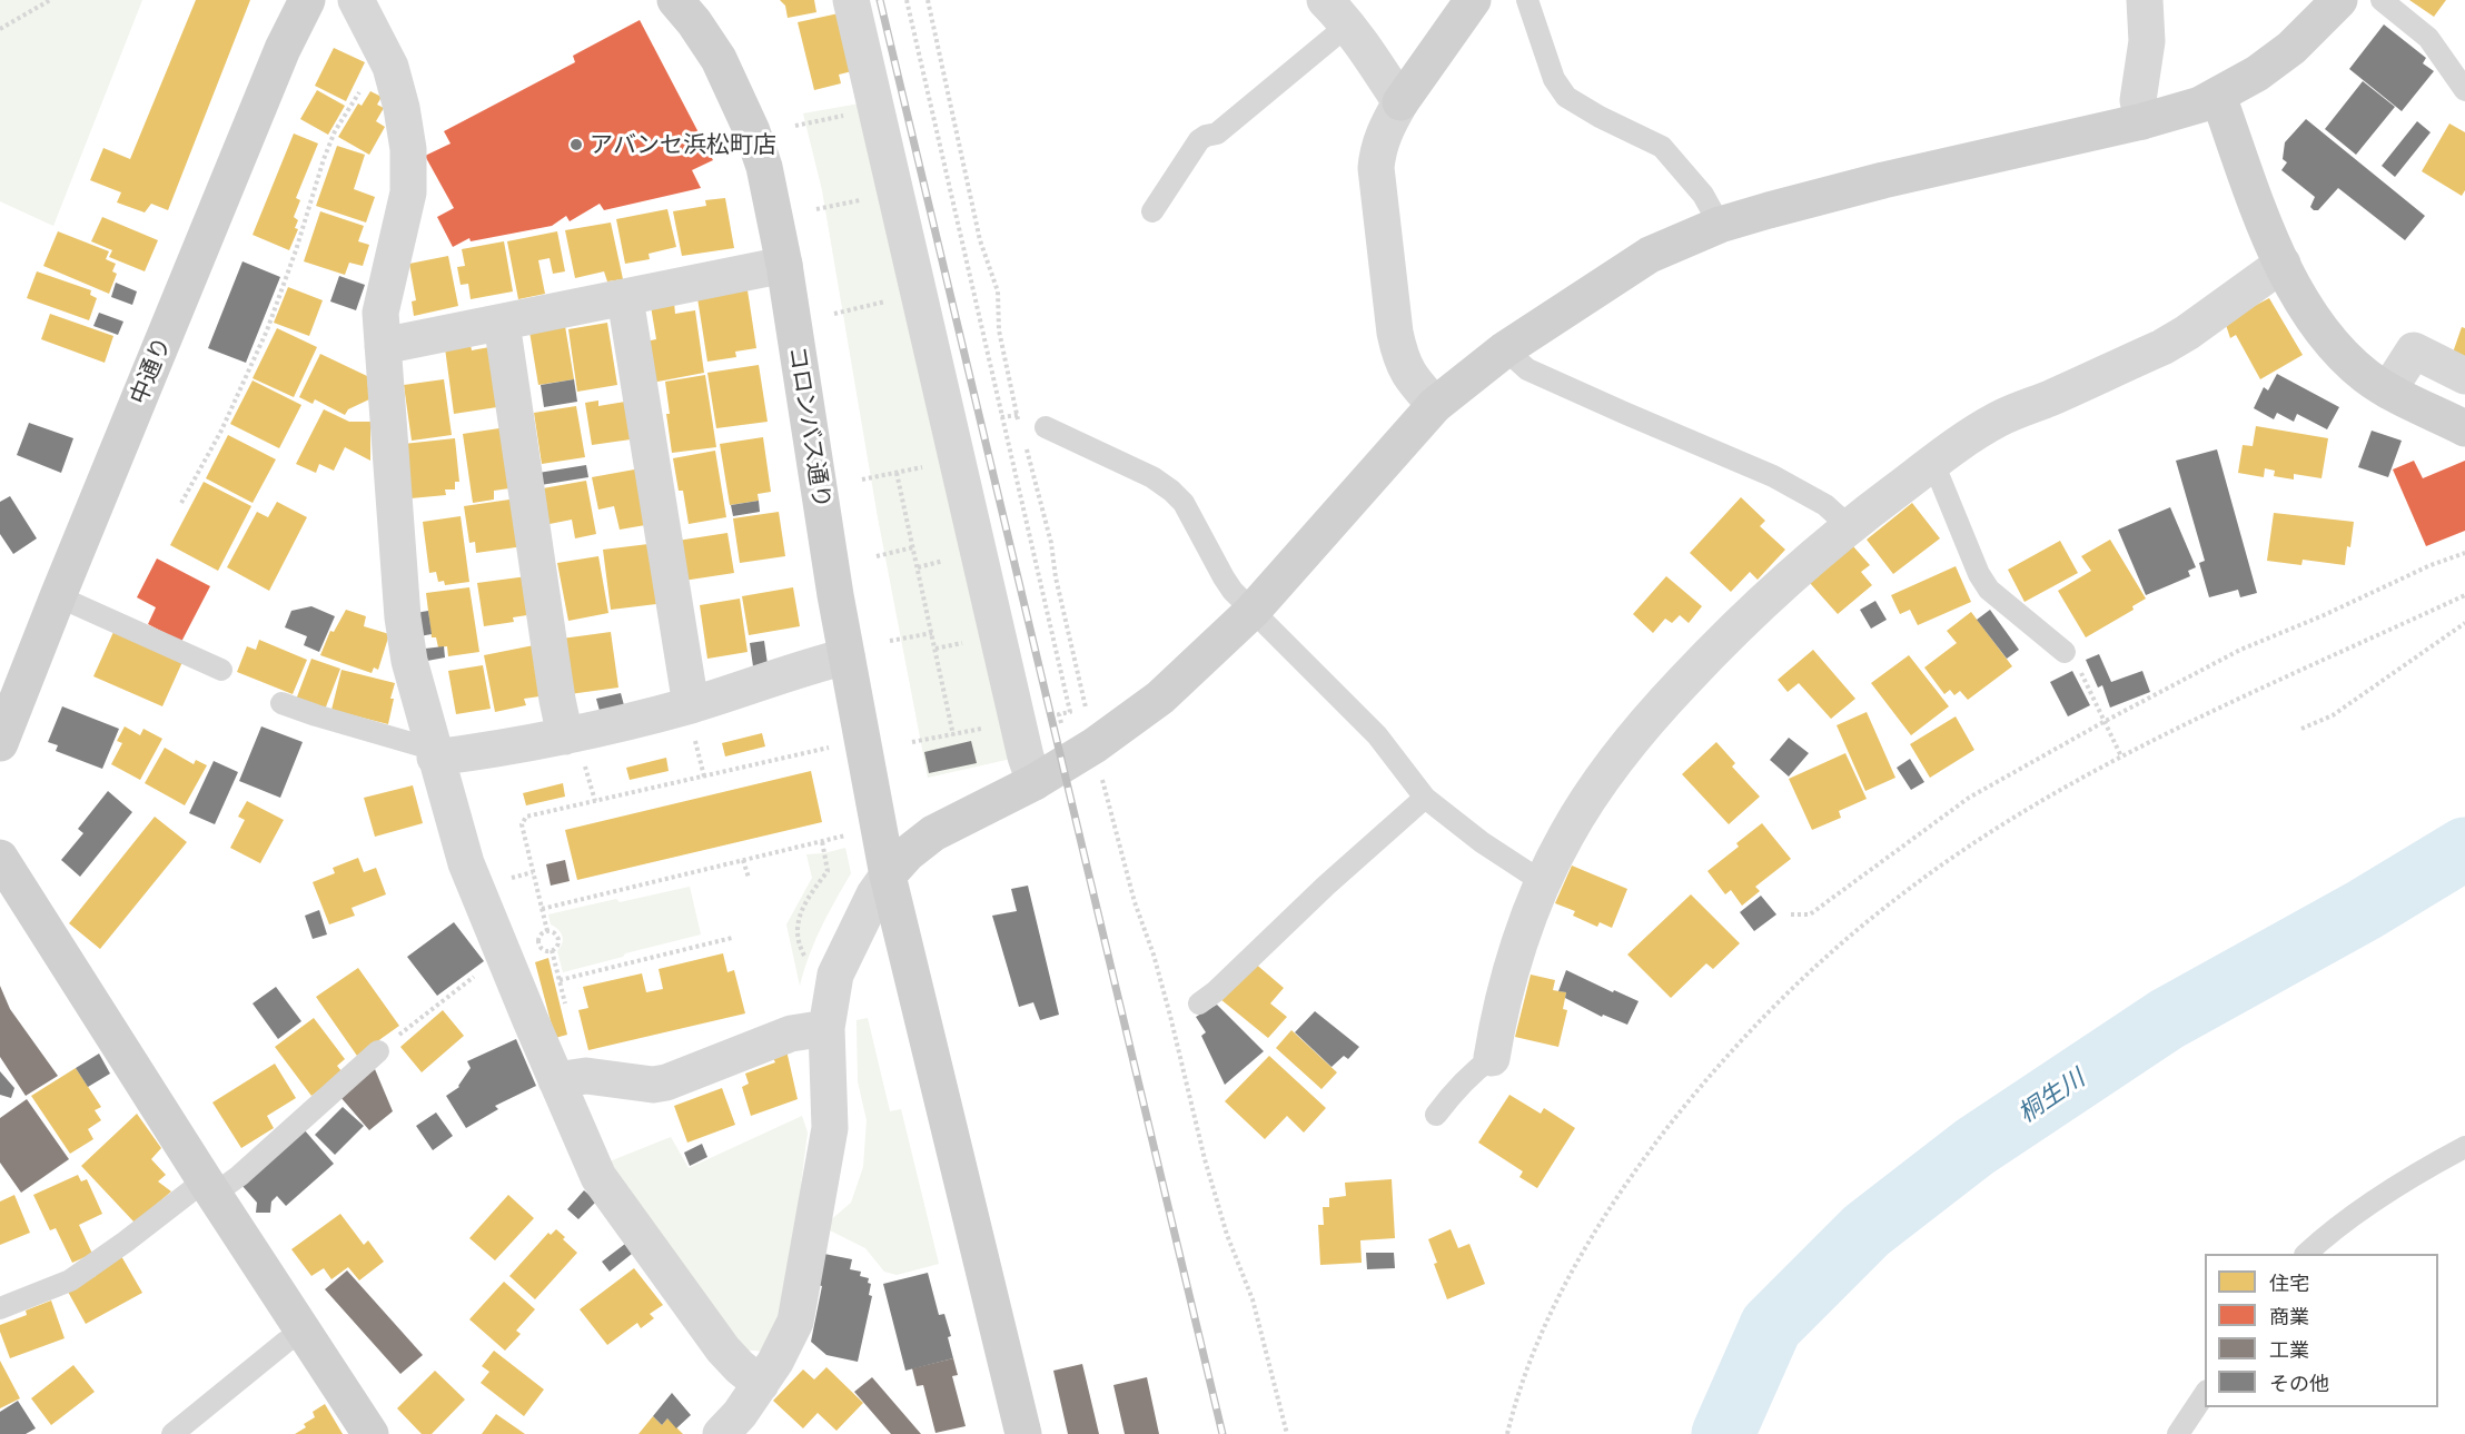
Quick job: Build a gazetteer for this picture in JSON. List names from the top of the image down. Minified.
{"streets":{"street":["中通り","コロンバス通り"]},"water":["桐生川"],"places":["アバンセ浜松町店"],"legend":["住宅","商業","工業","その他"]}
